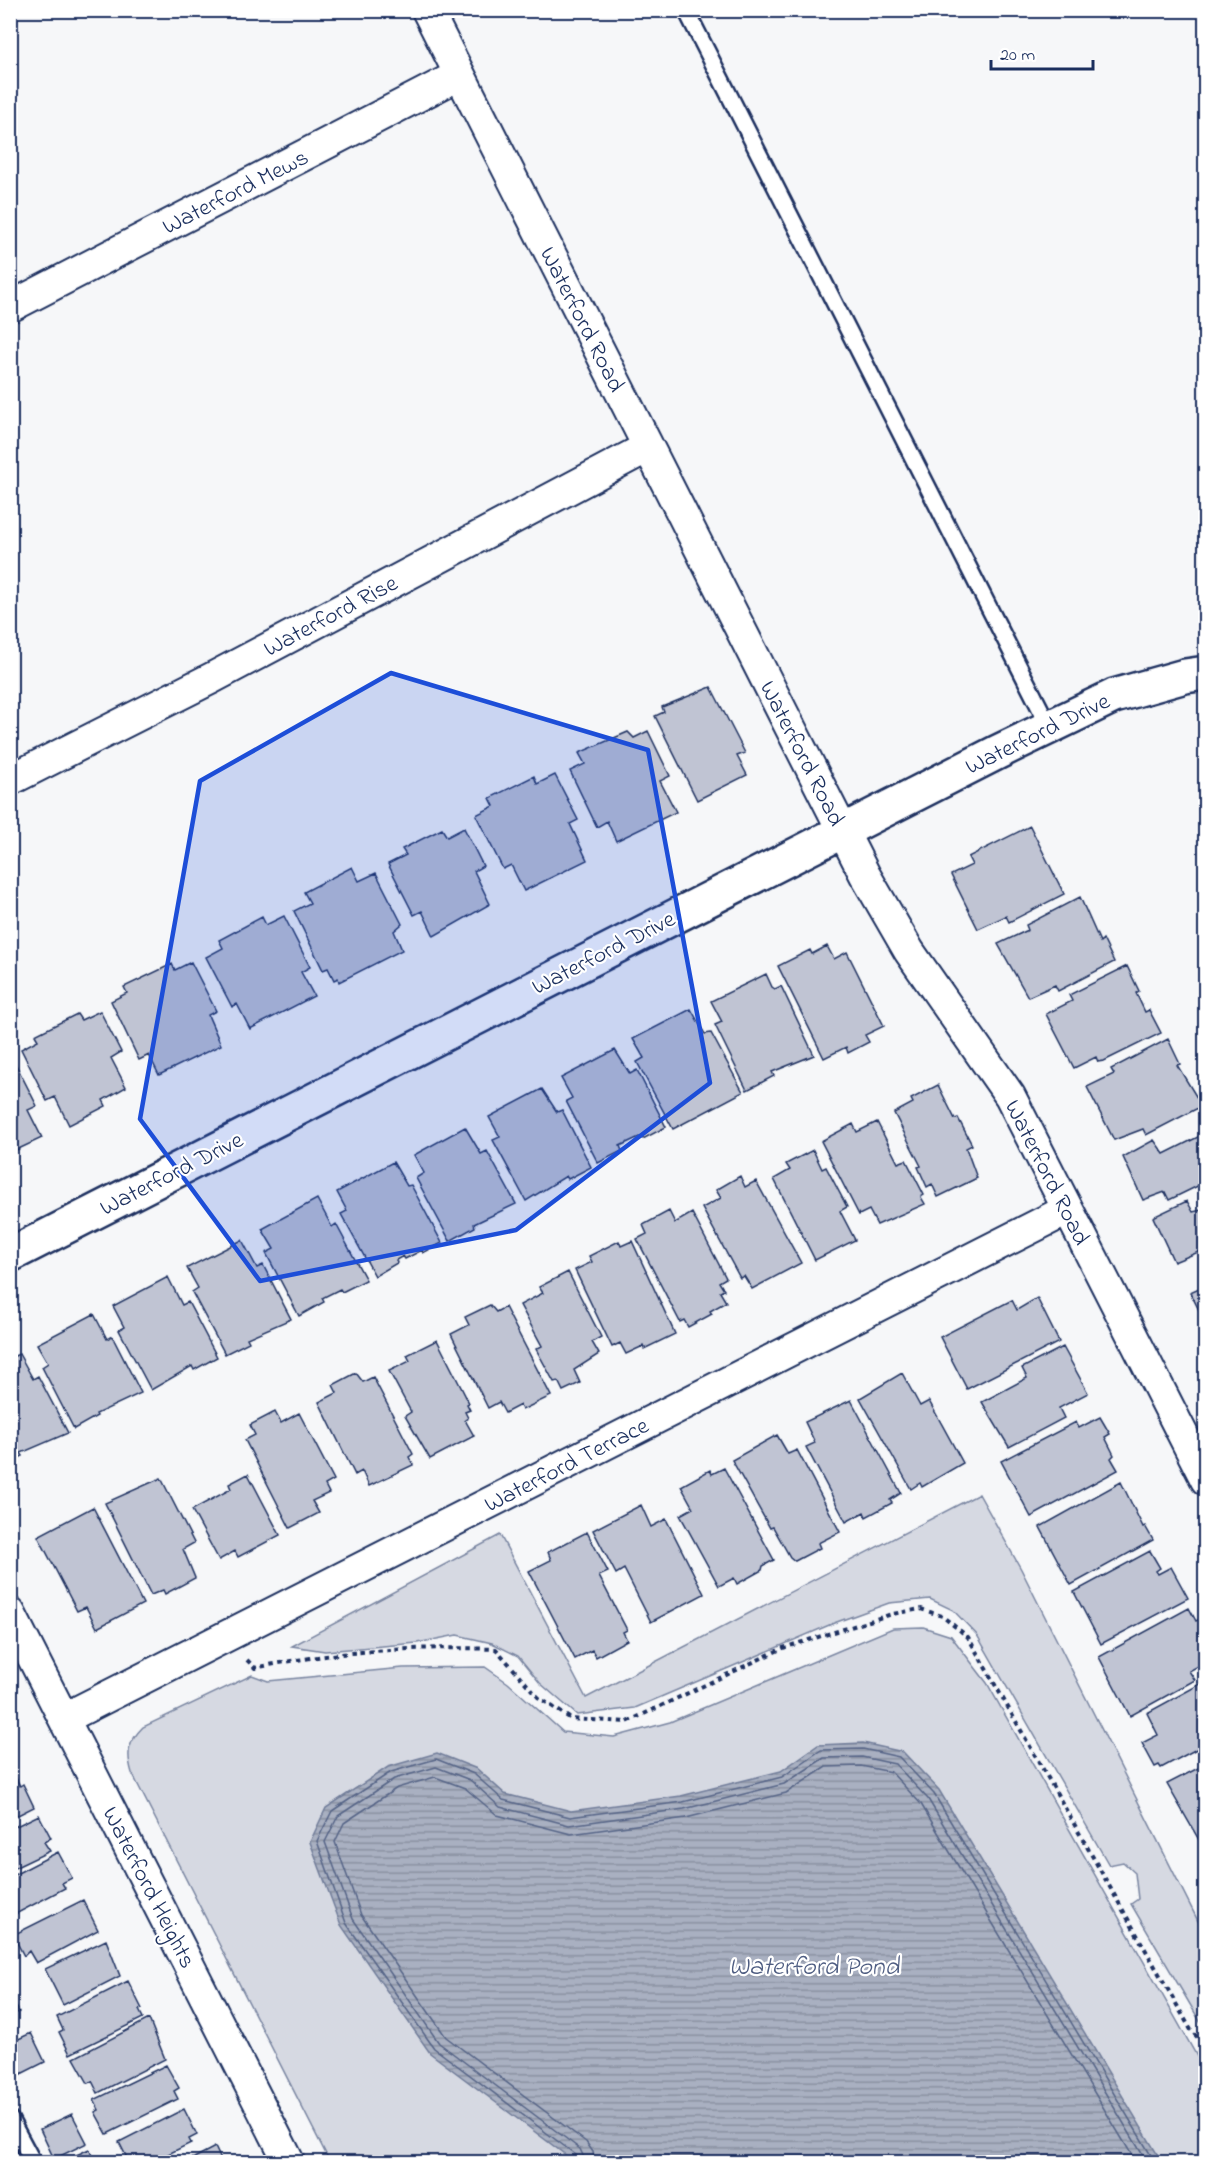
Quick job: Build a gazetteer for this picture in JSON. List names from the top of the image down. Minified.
{"streets":{"street":["Waterford Mews","Waterford Road","Waterford Rise","Waterford Drive","Waterford Terrace","Waterford Heights"]},"crossings":[["Waterford Mews","Waterford Road"],["Waterford Road","Waterford Rise"],["Waterford Road","Waterford Drive"],["Waterford Road","Waterford Terrace"],["Waterford Terrace","Waterford Heights"]],"water":["Waterford Pond"],"scale_bar":"20 m"}
